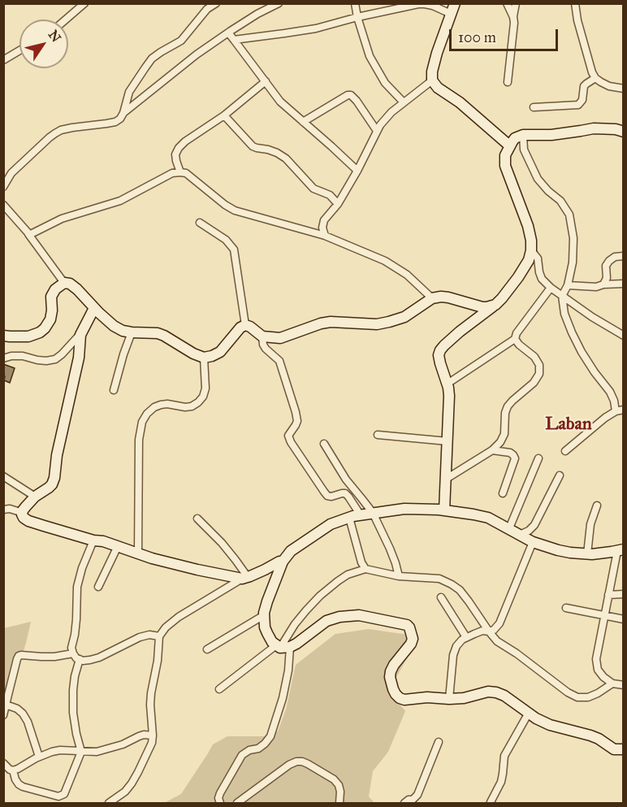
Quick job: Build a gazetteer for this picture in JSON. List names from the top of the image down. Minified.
{"districts":["Laban"],"scale_bar":"100 m","north":"top right"}
